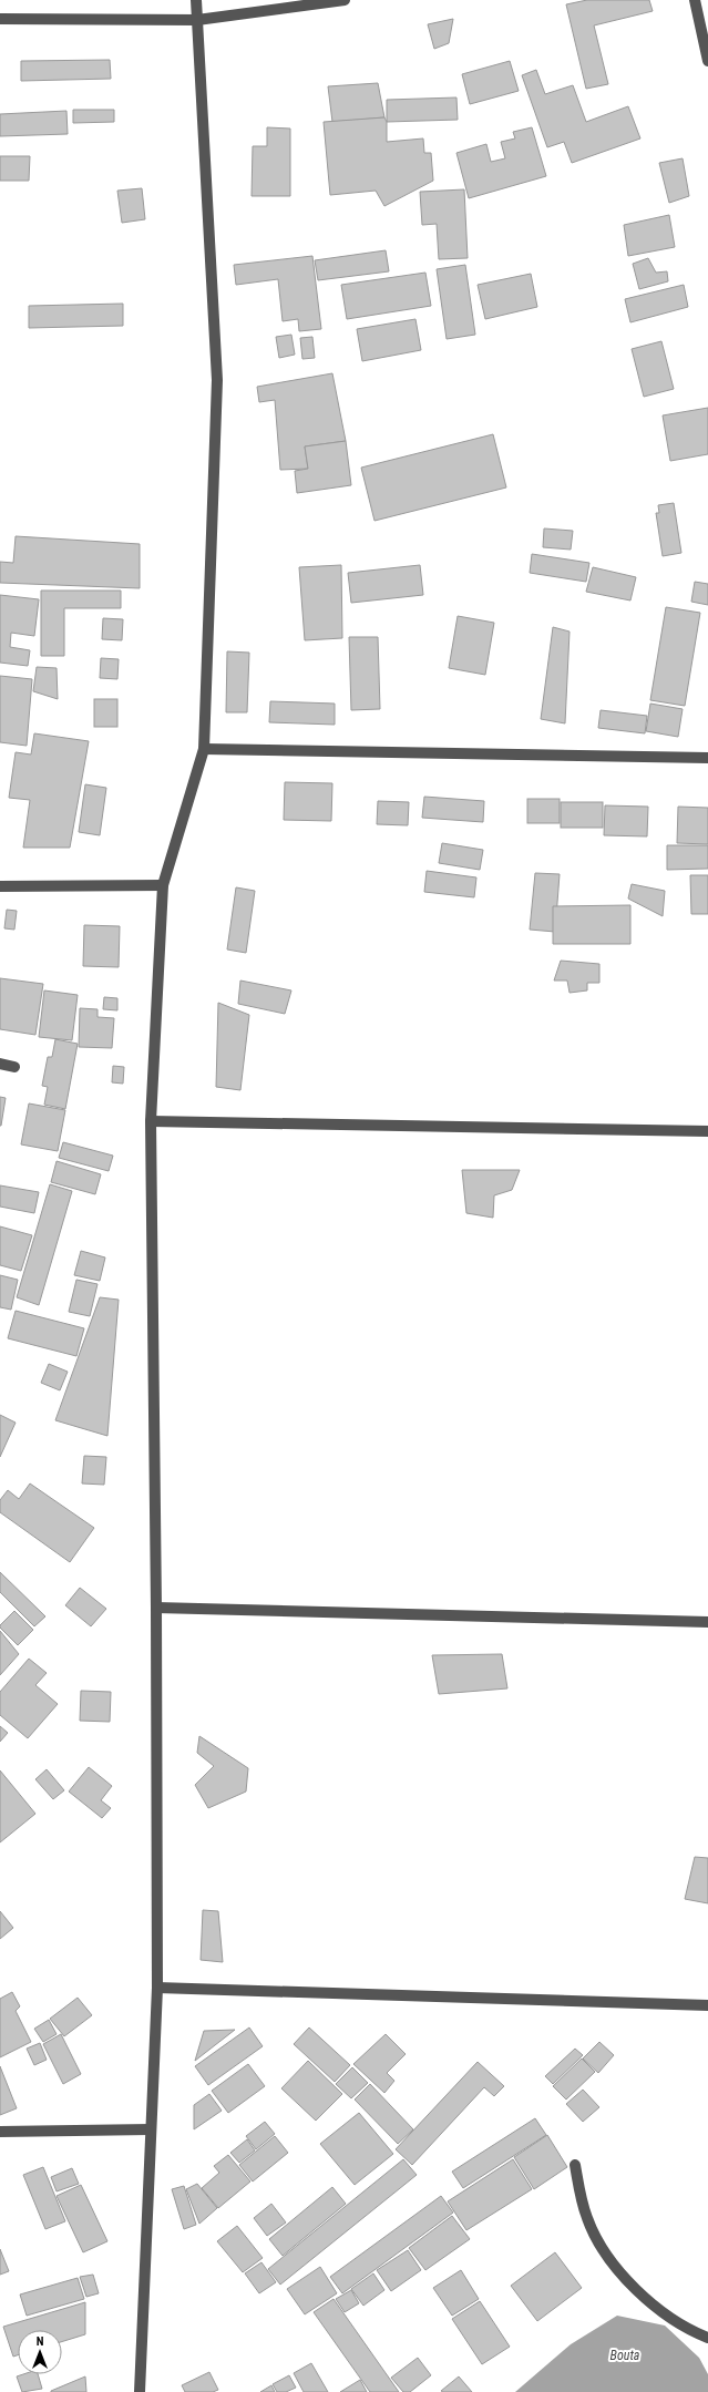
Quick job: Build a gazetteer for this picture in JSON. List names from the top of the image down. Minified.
{"water":["Bouta"],"north":"top"}
